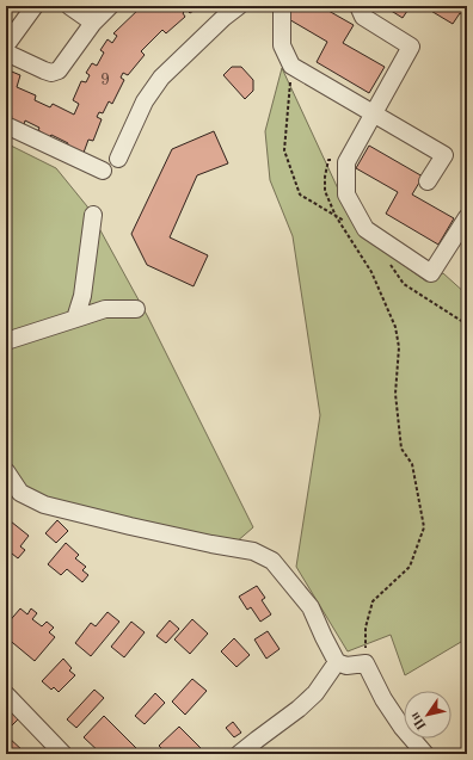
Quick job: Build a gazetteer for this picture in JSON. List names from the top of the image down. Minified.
{"house_numbers":["9"],"north":"bottom left"}
